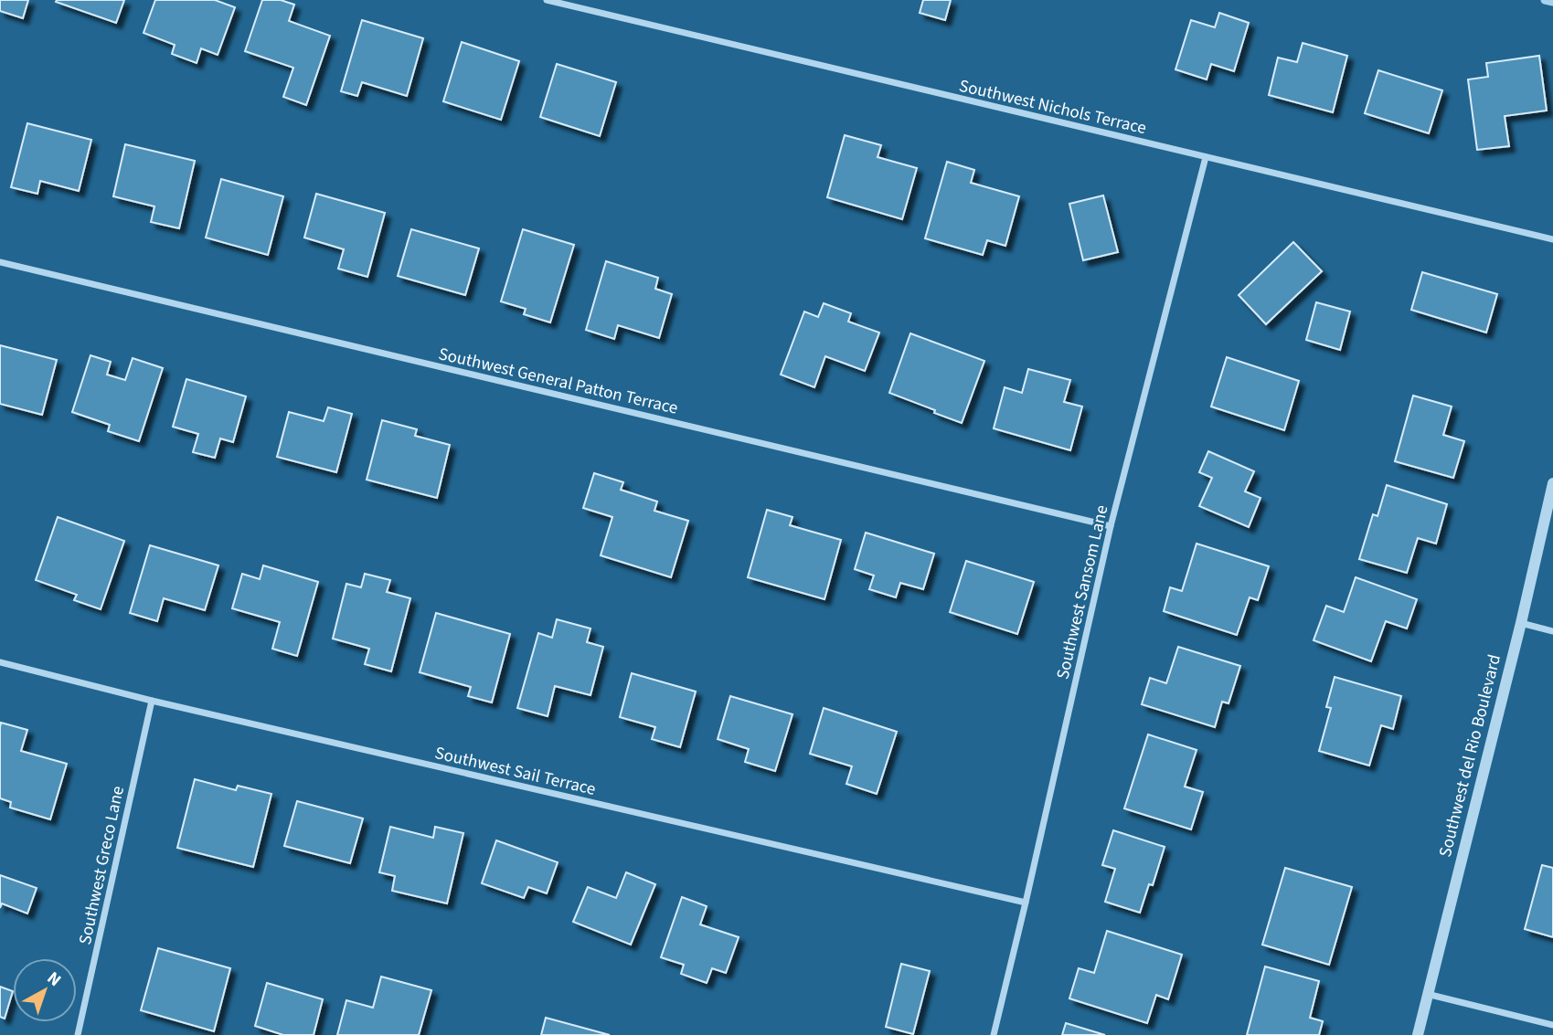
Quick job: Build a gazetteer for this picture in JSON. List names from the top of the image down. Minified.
{"streets":{"street":["Southwest Nichols Terrace","Southwest General Patton Terrace","Southwest Sansom Lane","Southwest del Rio Boulevard","Southwest Sail Terrace","Southwest Greco Lane"]},"crossings":[["Southwest Nichols Terrace","Southwest Sansom Lane"],["Southwest General Patton Terrace","Southwest Sansom Lane"],["Southwest Sansom Lane","Southwest Sail Terrace"],["Southwest Sail Terrace","Southwest Greco Lane"]],"north":"top right"}
